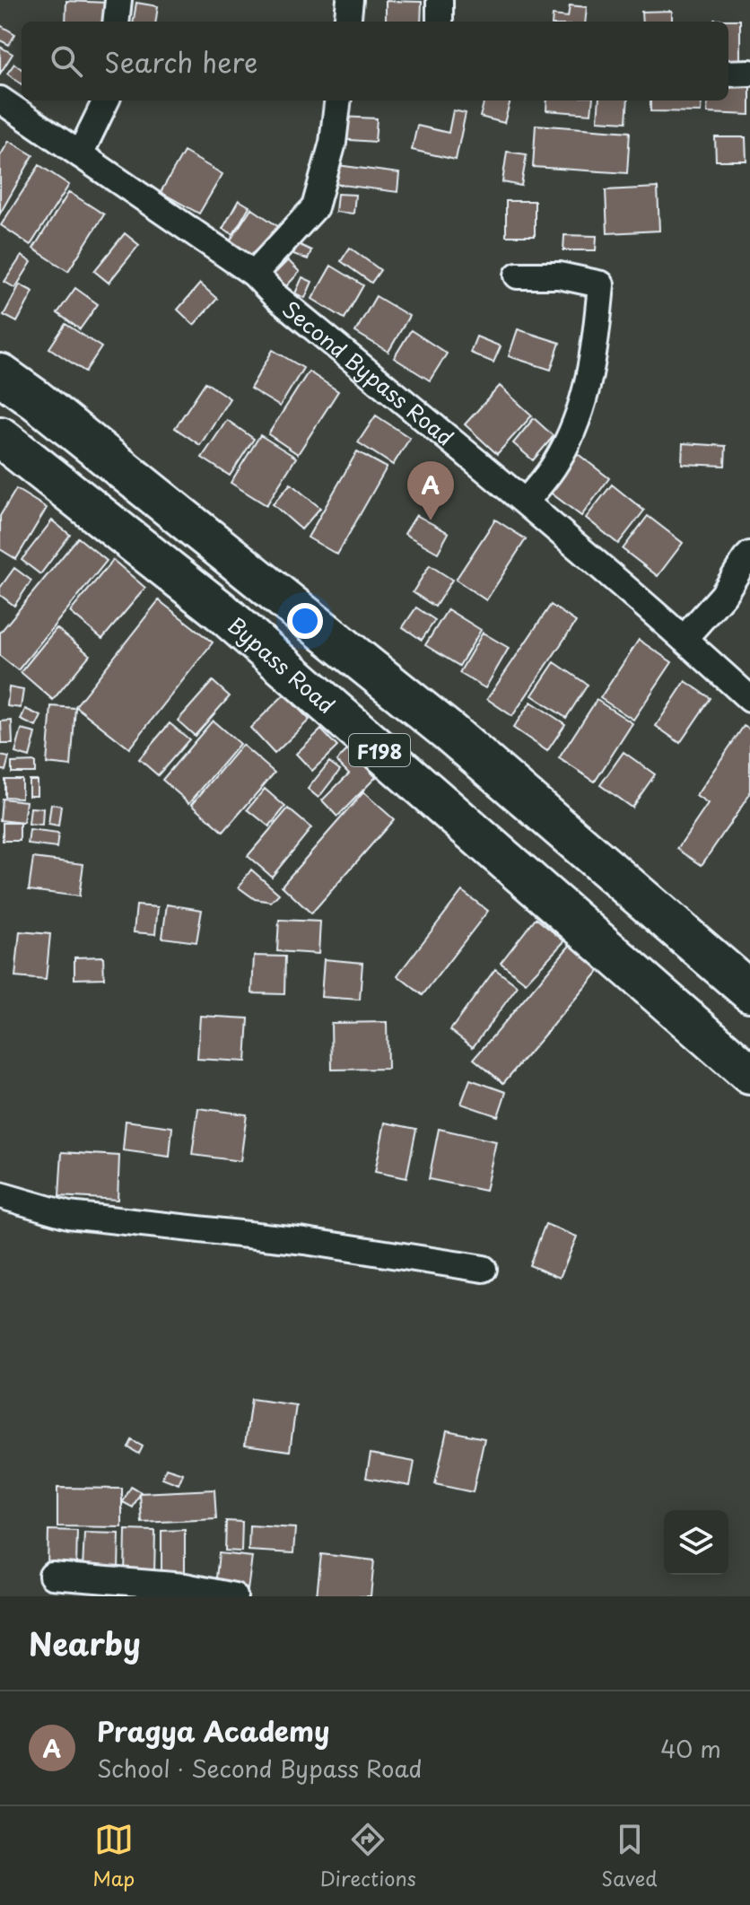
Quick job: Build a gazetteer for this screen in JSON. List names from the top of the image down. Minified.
{"streets":{"main road":["Bypass Road","F198"],"street":["Second Bypass Road"]},"page":{"search":"Search here","pins":"A","heading":"Nearby","list":[{"mark":"A","name":"Pragya Academy","note":"School · Second Bypass Road","value":"40 m"}],"nav":["Map","Directions","Saved"]}}
